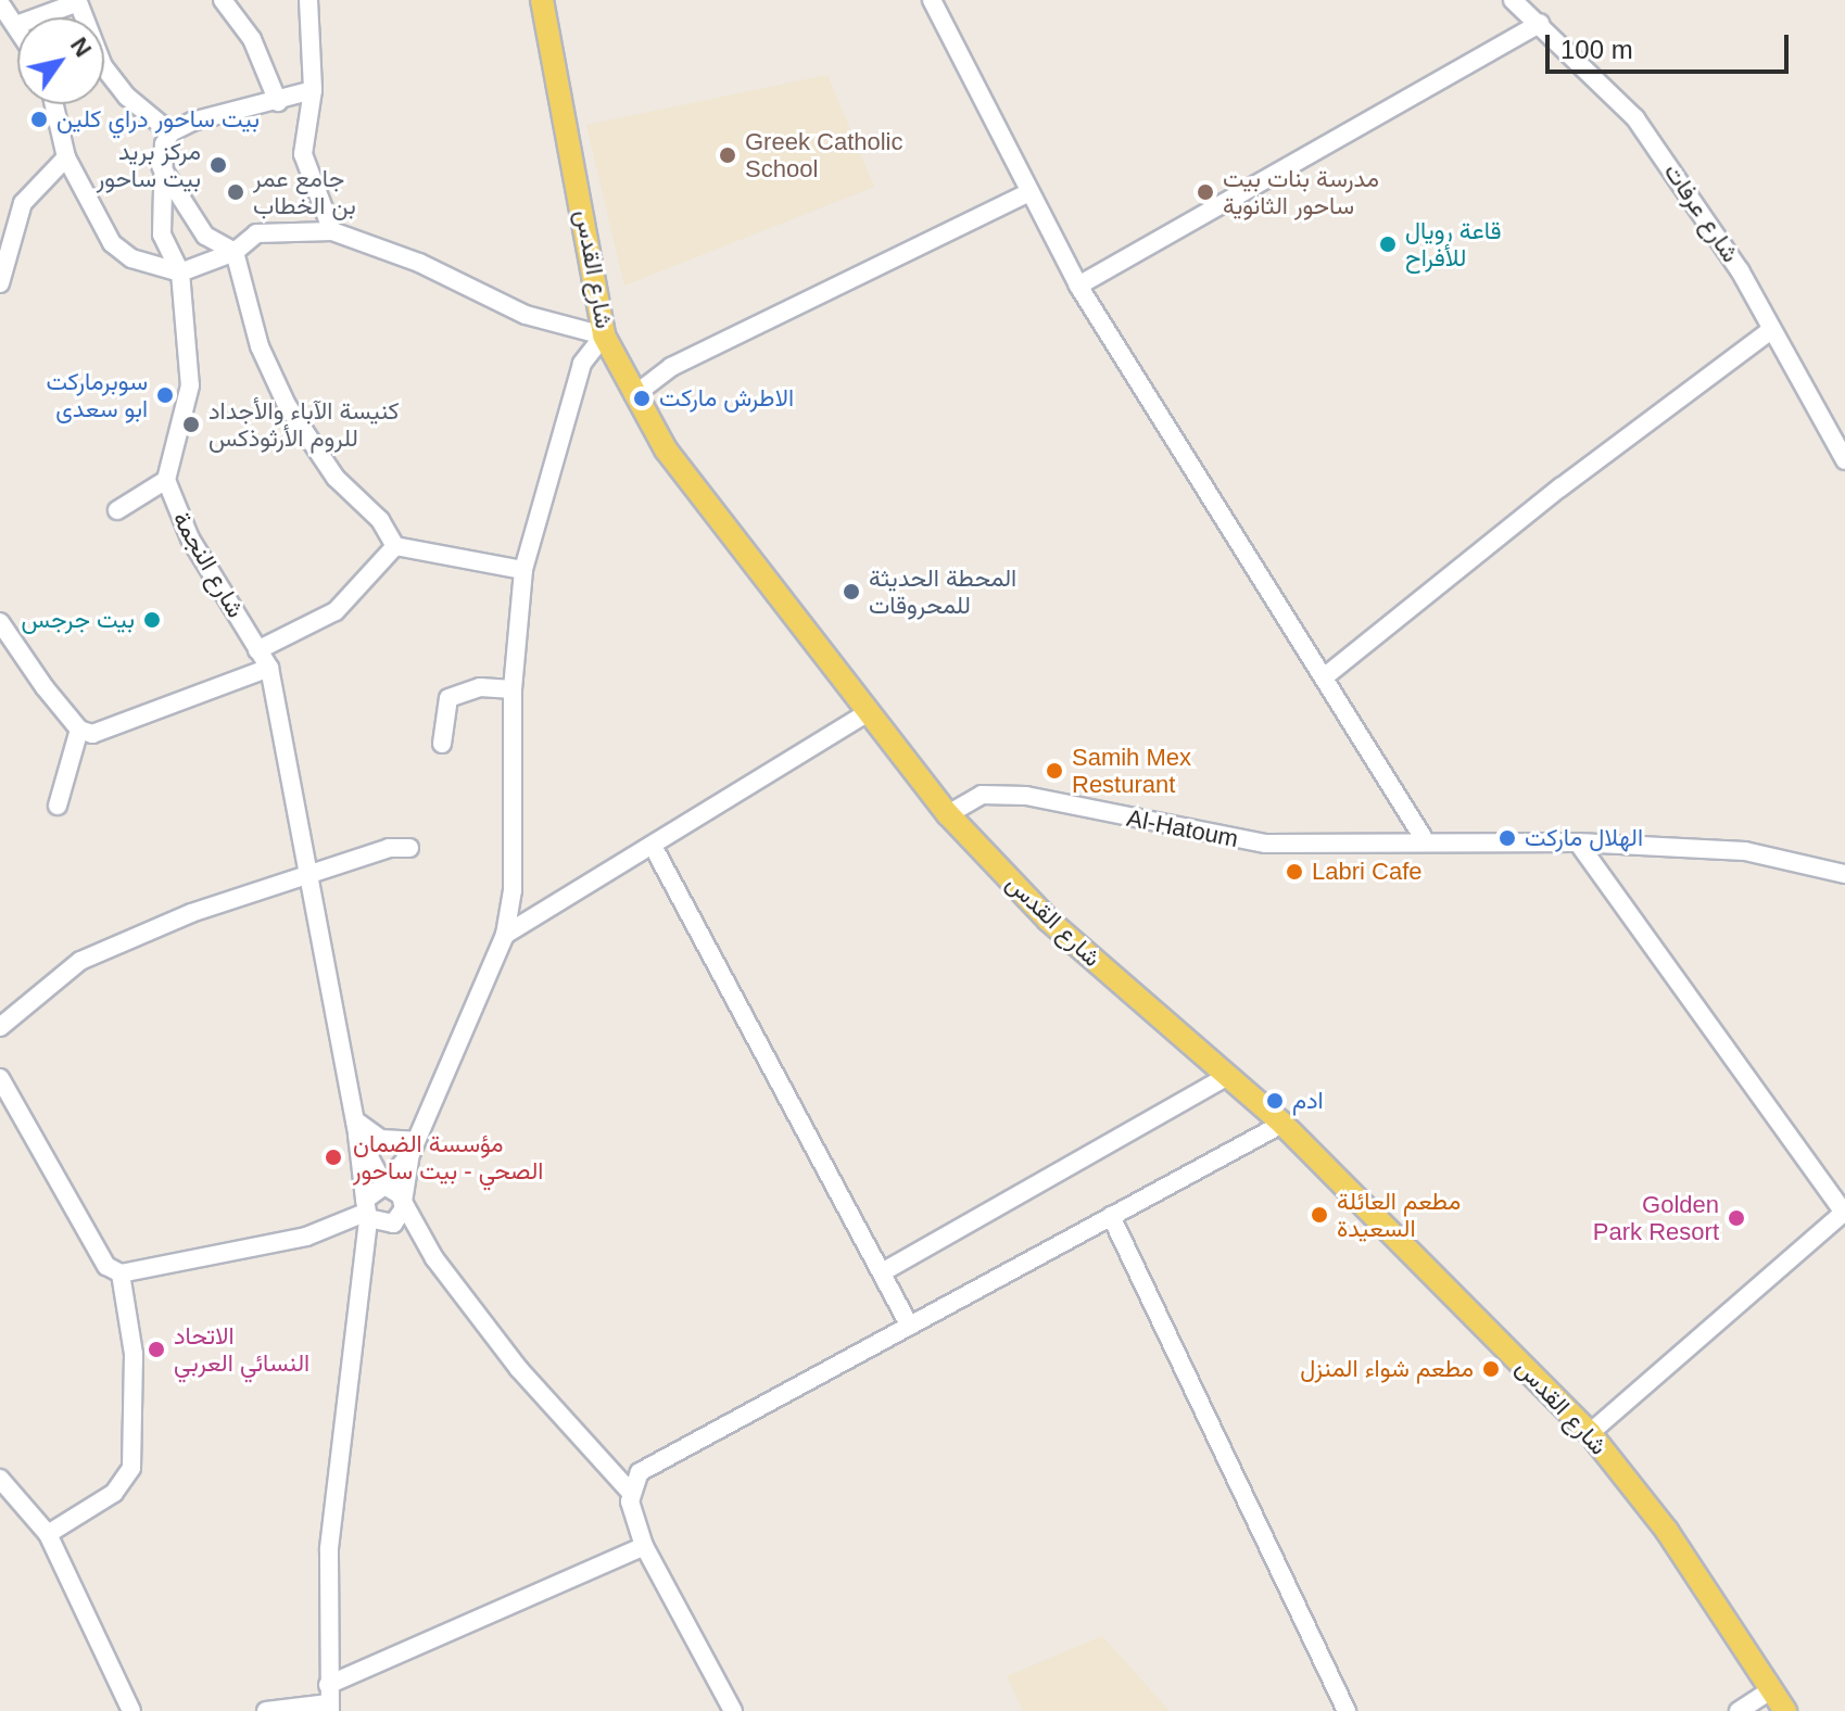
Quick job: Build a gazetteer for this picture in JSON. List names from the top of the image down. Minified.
{"streets":{"main road":["شارع القدس"],"street":["شارع عرفات","شارع النجمة","Al-Hatoum"]},"crossings":[["شارع القدس","Al-Hatoum"]],"places":["بيت ساحور دراي كلين","Greek Catholic School","مركز بريد بيت ساحور","جامع عمر بن الخطاب","مدرسة بنات بيت ساحور الثانوية","قاعة رويال للأفراح","سوبرماركت ابو سعدى","الاطرش ماركت","كنيسة الآباء والأجداد للروم الأرثوذكس","المحطة الحديثة للمحروقات","بيت جرجس","Samih Mex Resturant","الهلال ماركت","Labri Cafe","ادم","مؤسسة الضمان الصحي - بيت ساحور","مطعم العائلة السعيدة","Golden Park Resort","الاتحاد النسائي العربي","مطعم شواء المنزل"],"scale_bar":"100 m","north":"top right"}
